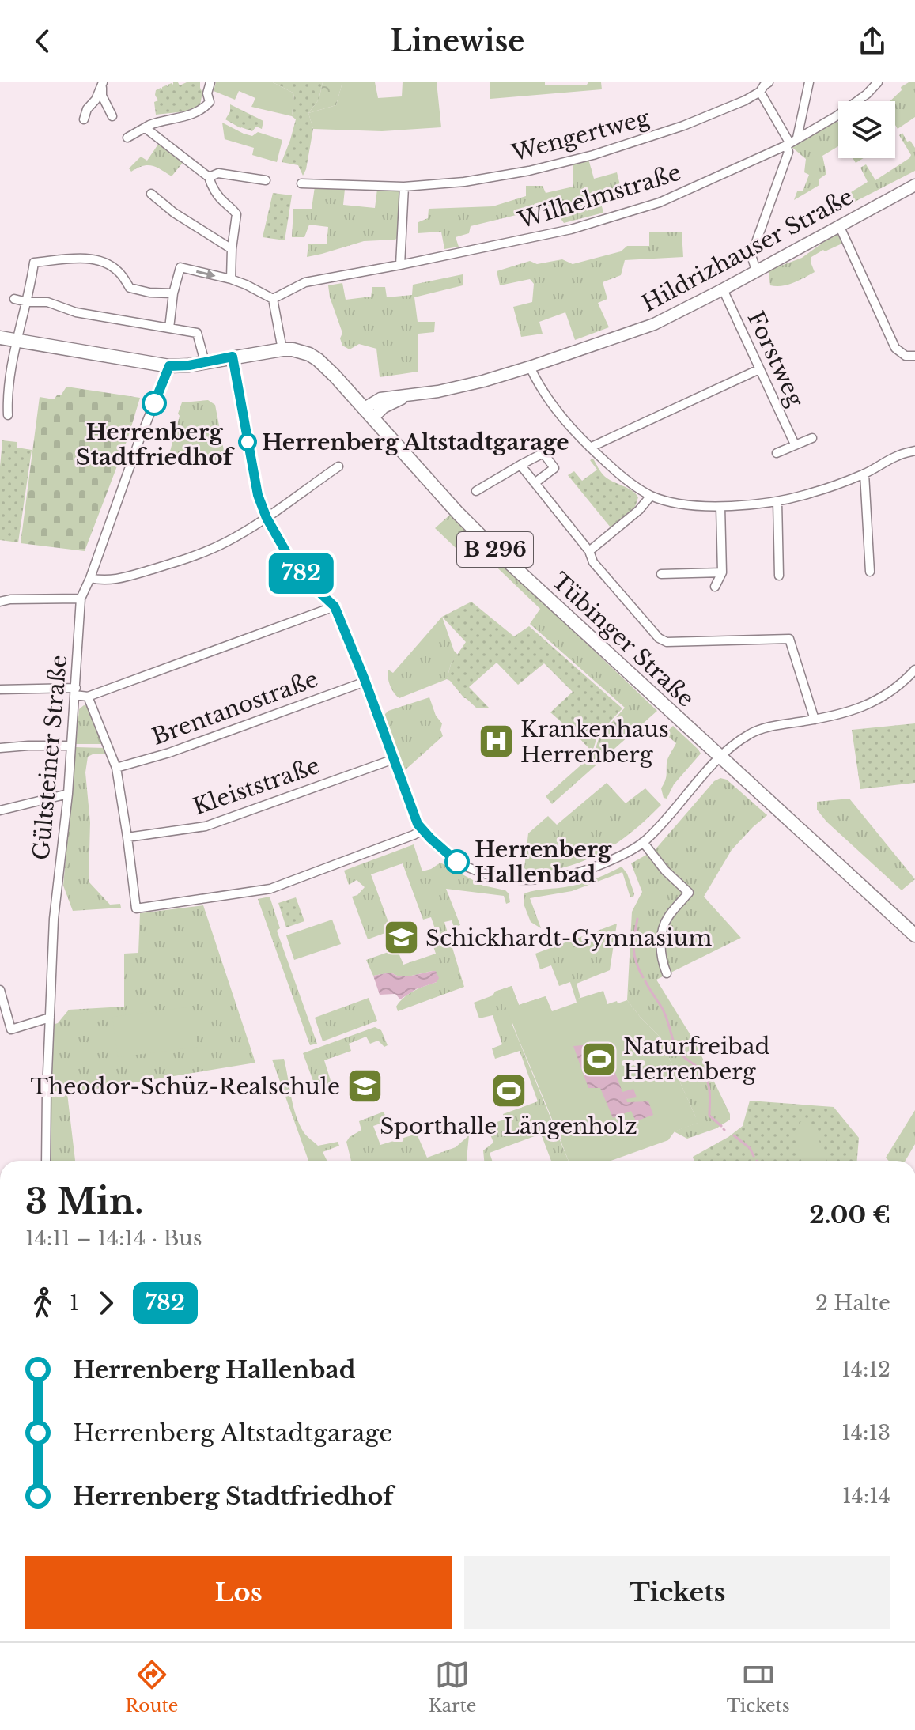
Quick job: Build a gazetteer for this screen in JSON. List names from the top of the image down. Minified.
{"streets":{"main road":["Hildrizhauser Straße","B 296","Tübinger Straße"],"street":["Wengertweg","Wilhelmstraße","Forstweg","Brentanostraße","Gültsteiner Straße","Kleiststraße"]},"crossings":[["Hildrizhauser Straße","Forstweg"],["Hildrizhauser Straße","Tübinger Straße"]],"places":{"other":["Herrenberg Stadtfriedhof","Herrenberg Altstadtgarage","Herrenberg Hallenbad"],"hospital":["Krankenhaus Herrenberg"],"school or university":["Schickhardt-Gymnasium","Theodor-Schüz-Realschule"],"sports":["Naturfreibad Herrenberg","Sporthalle Längenholz"]},"lines":["bus line 782"],"page":{"header":"Linewise","on_map":"782","heading":["3 Min.","14:11 – 14:14 · Bus","2.00 €"],"legs":["1","782","2 Halte"],"list":[{"name":"Herrenberg Hallenbad","value":"14:12"},{"name":"Herrenberg Altstadtgarage","value":"14:13"},{"name":"Herrenberg Stadtfriedhof","value":"14:14"}],"buttons":["Los","Tickets"],"tabs":["Route","Karte","Tickets"]}}
